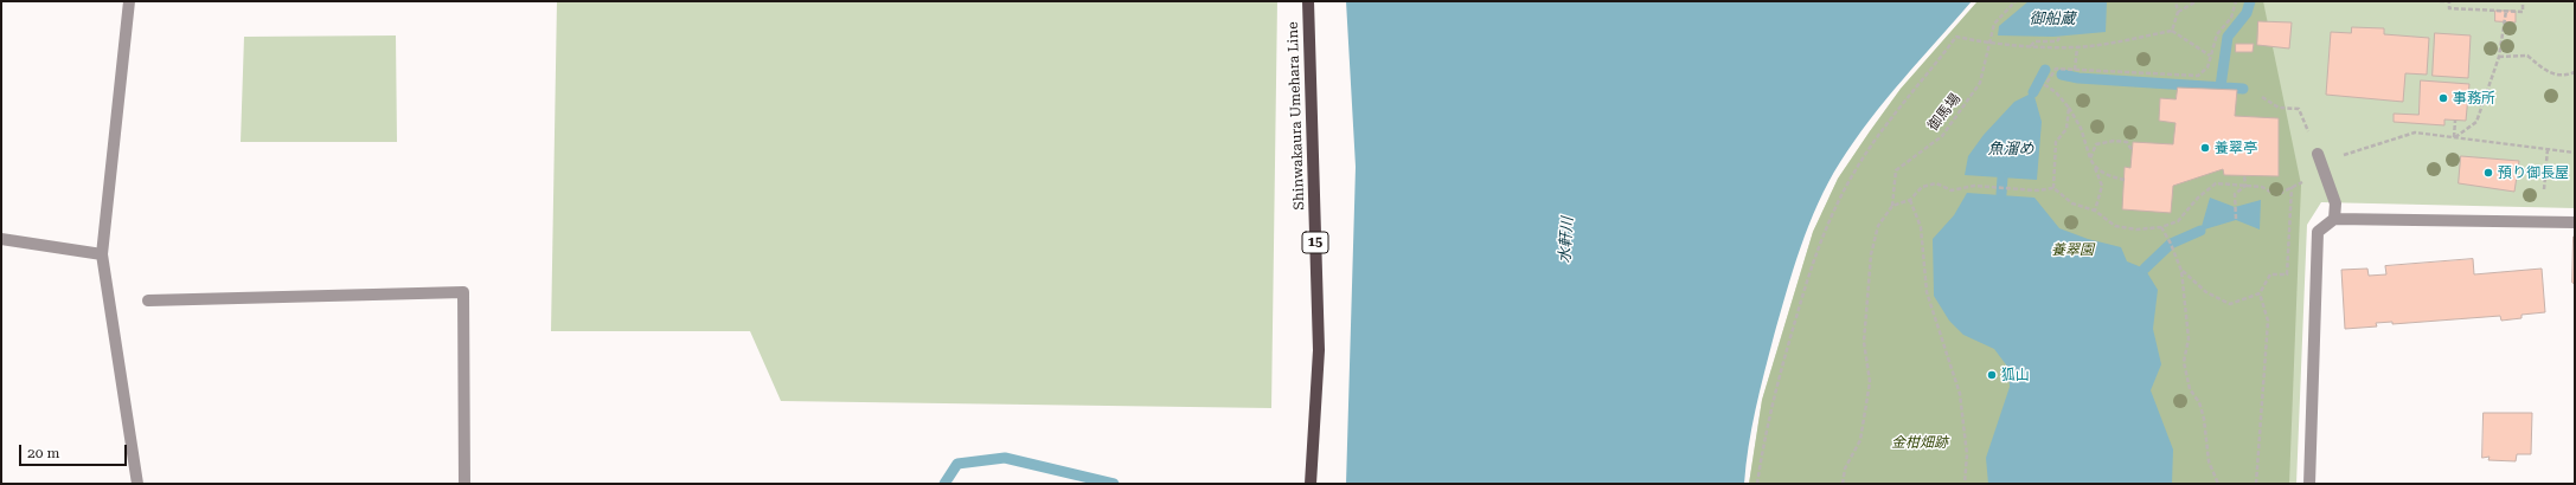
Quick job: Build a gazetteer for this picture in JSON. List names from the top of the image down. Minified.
{"streets":{"main road":["Shinwakaura Umehara Line","15"],"path":["御馬場"]},"water":["御船蔵","魚溜め","水軒川"],"parks":["養翠園","金柑畑跡"],"places":["事務所","養翠亭","預り御長屋","狐山"],"scale_bar":"20 m"}
